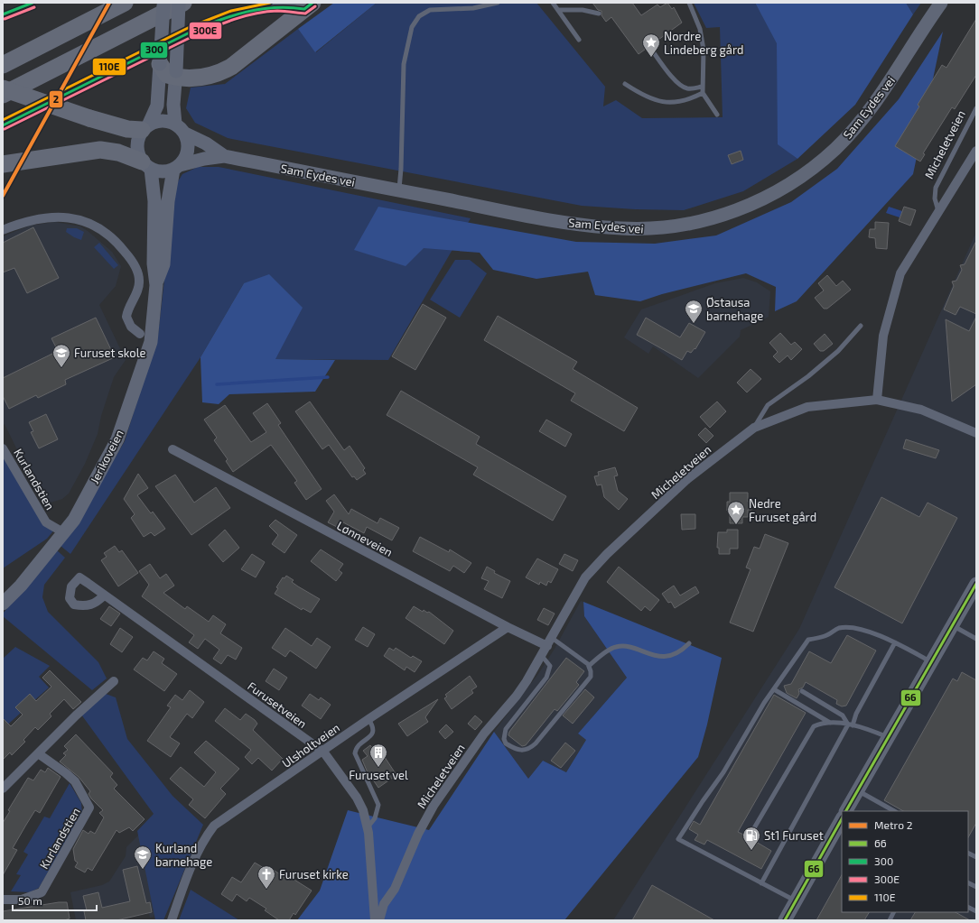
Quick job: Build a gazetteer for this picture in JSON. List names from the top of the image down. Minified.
{"streets":{"main road":["Sam Eydes vei","Jerikoveien"],"street":["Micheletveien","Kurlandstien","Lønneveien","Furusetveien","Ulsholtveien"]},"crossings":[["Sam Eydes vei","Jerikoveien"],["Micheletveien","Lønneveien"],["Jerikoveien","Kurlandstien"],["Lønneveien","Ulsholtveien"],["Furusetveien","Ulsholtveien"]],"places":{"place":["Nordre Lindeberg gård","Nedre Furuset gård"],"school or university":["Østausa barnehage","Furuset skole","Kurland barnehage"],"building":["Furuset vel"],"fuel station":["St1 Furuset"],"church":["Furuset kirke"]},"lines":["metro line 2","transit line 300","transit line 110E","transit line 300E","transit line 66"],"legend":["Metro 2","66","300","300E","110E"],"scale_bar":"50 m"}
